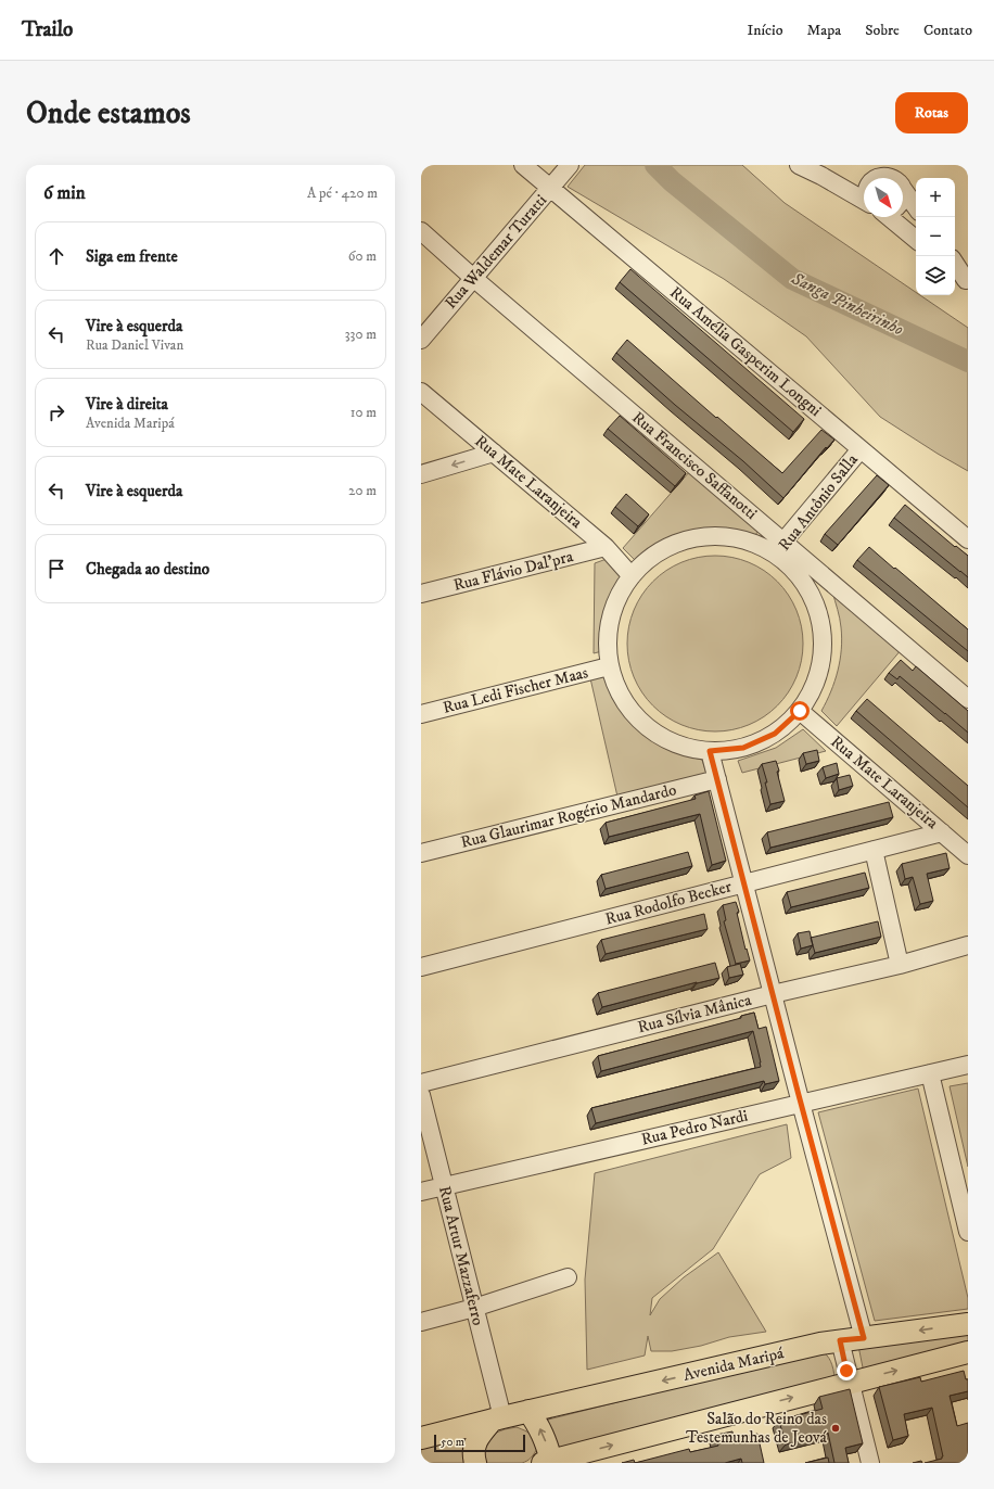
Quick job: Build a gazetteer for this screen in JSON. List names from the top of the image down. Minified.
{"streets":{"main road":["Avenida Maripá"],"street":["Rua Waldemar Turatti","Rua Amélia Gasperim Longni","Rua Francisco Saffanotti","Rua Mate Laranjeira","Rua Antônio Salla","Rua Flávio Dal'pra","Rua Ledi Fischer Maas","Rua Glaurimar Rogério Mandardo","Rua Rodolfo Becker","Rua Sílvia Mânica","Rua Pedro Nardi","Rua Artur Mazzaferro"]},"crossings":[["Rua Waldemar Turatti","Rua Amélia Gasperim Longni"],["Rua Waldemar Turatti","Rua Francisco Saffanotti"],["Rua Amélia Gasperim Longni","Rua Antônio Salla"],["Rua Francisco Saffanotti","Rua Antônio Salla"],["Rua Mate Laranjeira","Rua Flávio Dal'pra"],["Rua Mate Laranjeira","Rua Rodolfo Becker"],["Rua Pedro Nardi","Rua Artur Mazzaferro"],["Rua Artur Mazzaferro","Avenida Maripá"]],"water":["Sanga Pinheirinho"],"places":["Salão do Reino das Testemunhas de Jeová"],"scale_bar":"50 m","north":"bottom right","page":{"header":"Trailo","nav":["Início","Mapa","Sobre","Contato"],"buttons":"Rotas","title":"Onde estamos","heading":["6 min","A pé · 420 m"],"map_buttons":["+","−"],"list":[["Siga em frente","60 m"],["Vire à esquerda","Rua Daniel Vivan","330 m"],["Vire à direita","Avenida Maripá","10 m"],["Vire à esquerda","20 m"],"Chegada ao destino"],"scale":"50 m"}}
